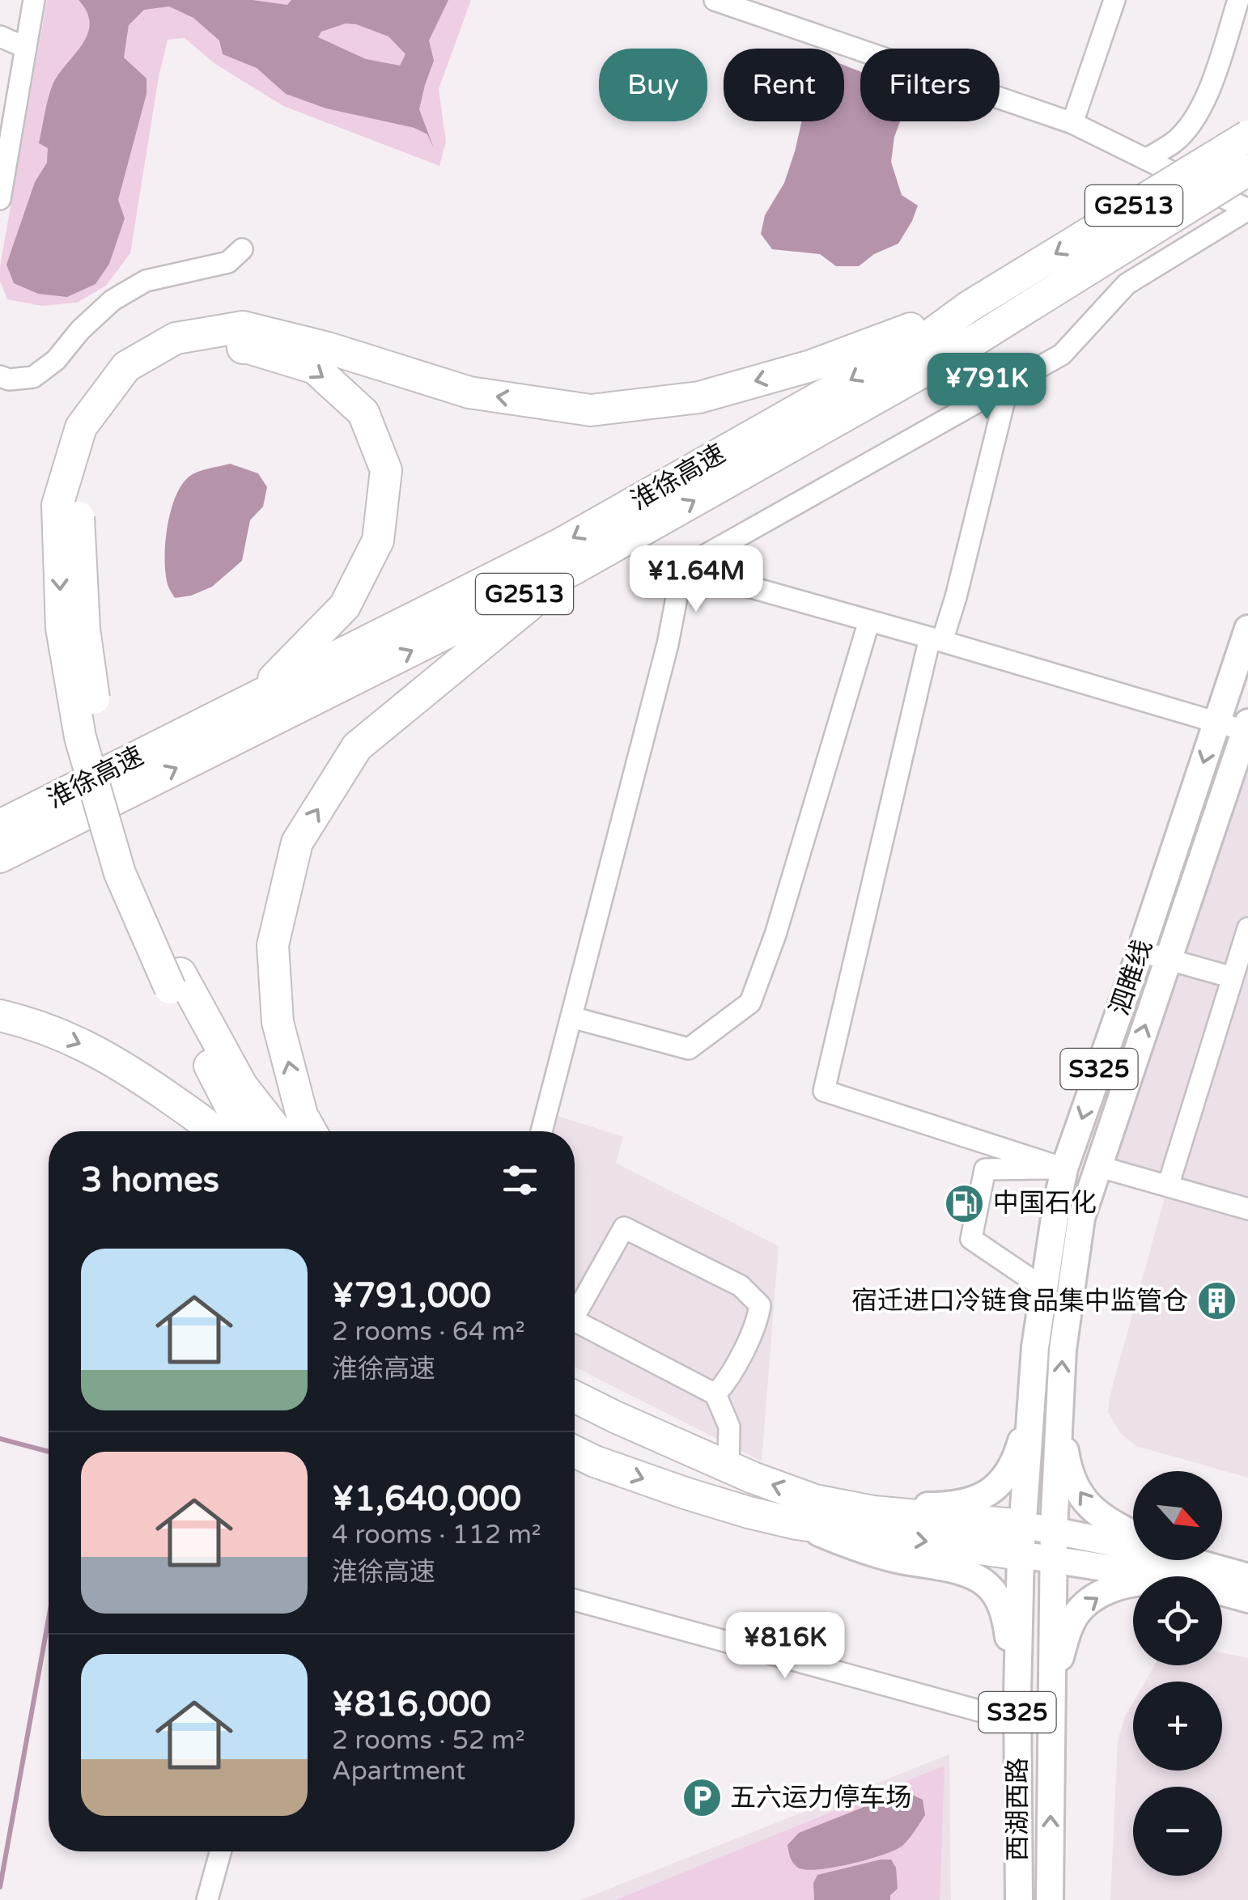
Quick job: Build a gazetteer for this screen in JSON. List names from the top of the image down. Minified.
{"streets":{"highway":["G2513","淮徐高速"],"main road":["泗睢线","S325","西湖西路"]},"crossings":[["泗睢线","西湖西路"]],"places":{"fuel station":["中国石化"],"building":["宿迁进口冷链食品集中监管仓"],"parking":["五六运力停车场"]},"north":"bottom right","page":{"chip":["Buy","Rent","Filters"],"price":["¥791K","¥1.64M","¥816K"],"heading":"3 homes","list":[{"name":"¥791,000","note":"2 rooms · 64 m² · 淮徐高速"},{"name":"¥1,640,000","note":"4 rooms · 112 m² · 淮徐高速"},{"name":"¥816,000","note":"2 rooms · 52 m² · Apartment"}],"map_buttons":["+","−"]}}
